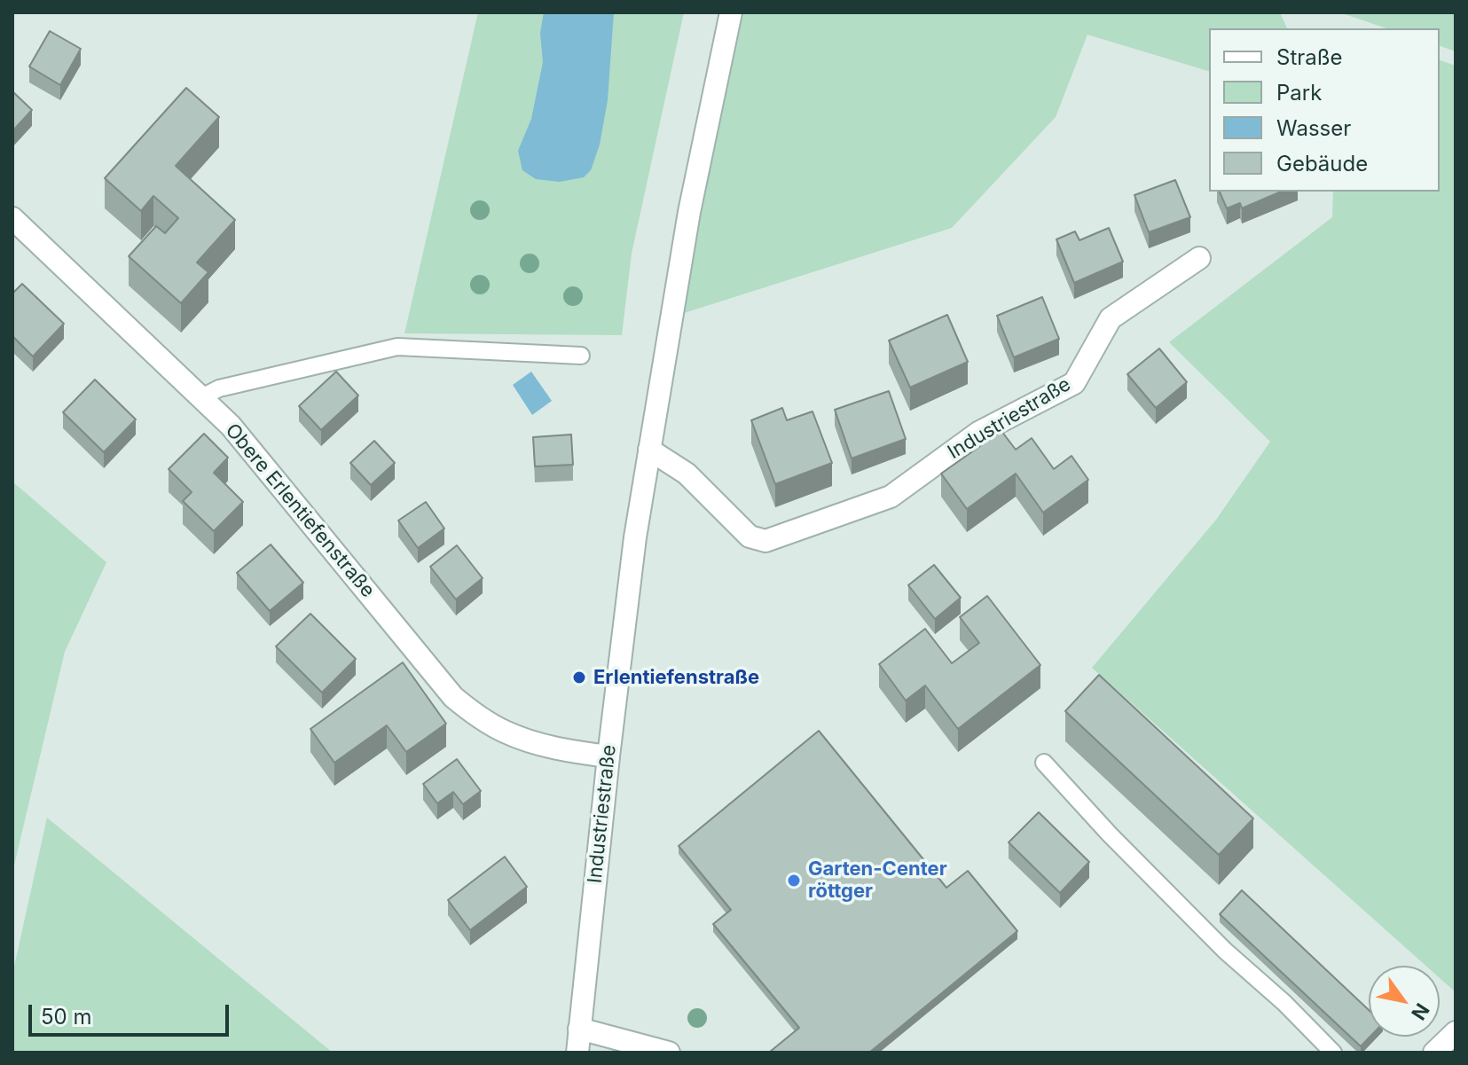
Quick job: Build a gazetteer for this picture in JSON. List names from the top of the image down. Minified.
{"streets":{"street":["Industriestraße","Obere Erlentiefenstraße"]},"crossings":[["Industriestraße","Obere Erlentiefenstraße"]],"places":["Erlentiefenstraße","Garten-Center röttger"],"legend":["Straße","Park","Wasser","Gebäude"],"scale_bar":"50 m","north":"bottom right"}
